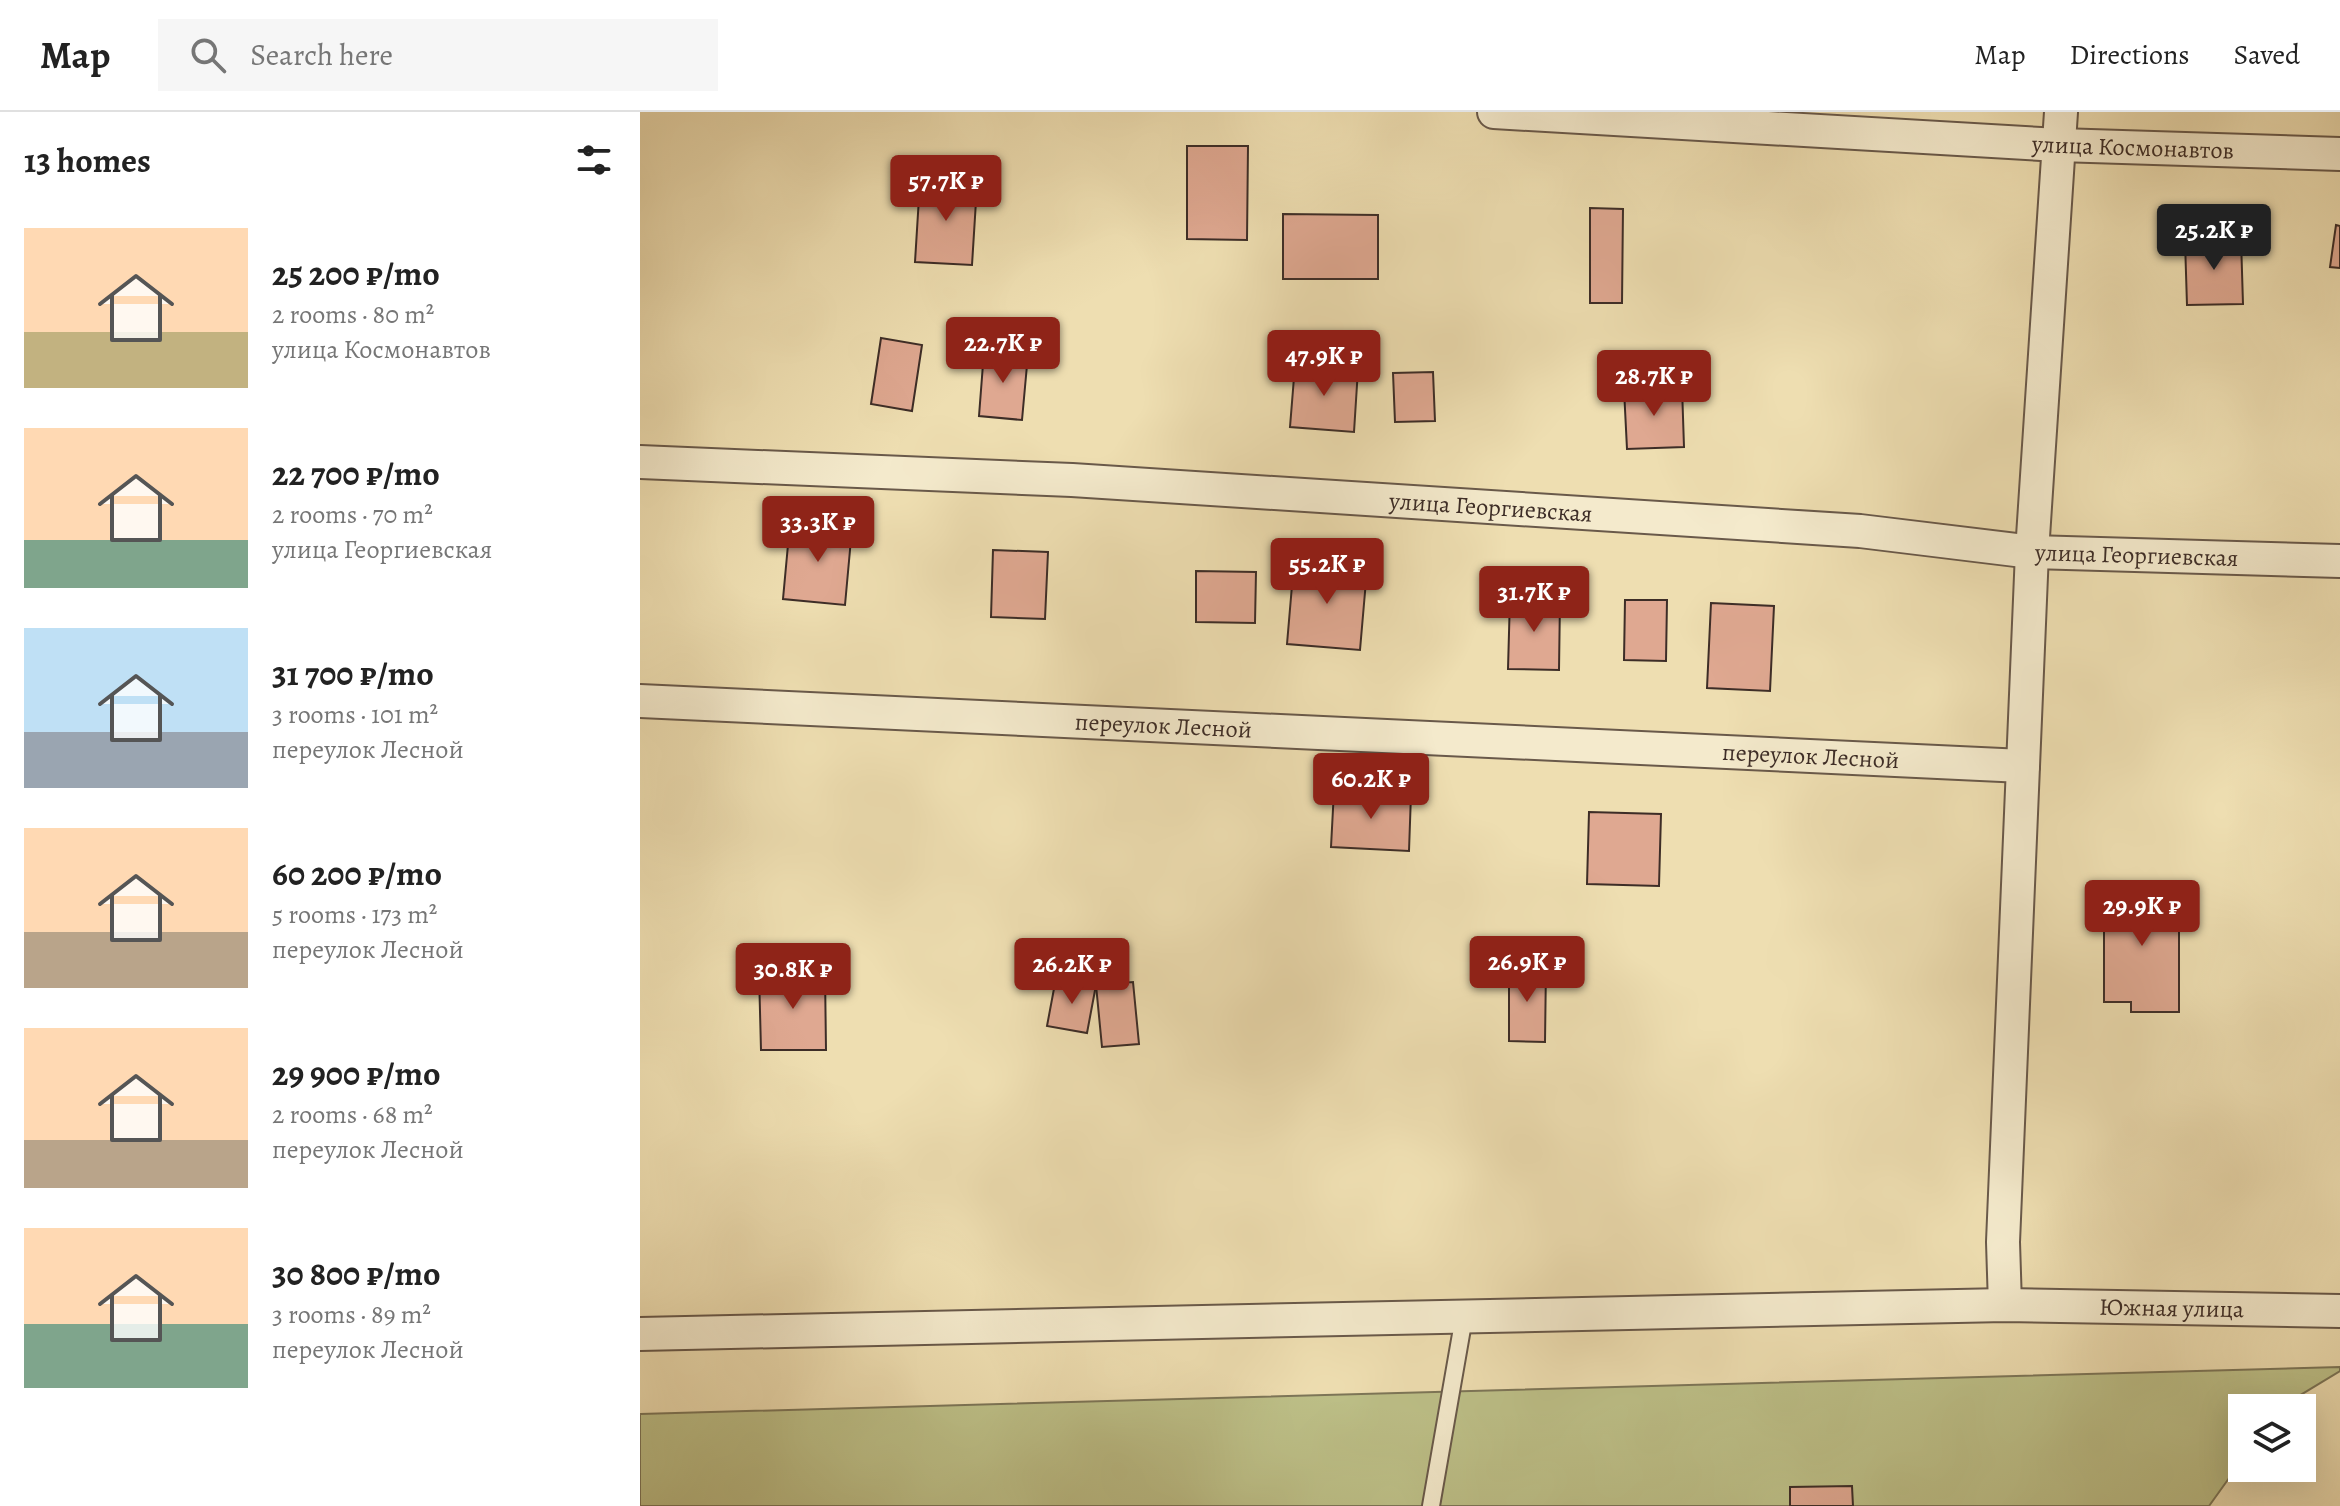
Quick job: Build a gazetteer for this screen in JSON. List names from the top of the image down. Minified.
{"streets":{"street":["улица Космонавтов","улица Георгиевская","переулок Лесной","Южная улица"]},"page":{"header":"Map","search":"Search here","nav":["Map","Directions","Saved"],"heading":"13 homes","price":["57.7K ₽","25.2K ₽","22.7K ₽","47.9K ₽","28.7K ₽","33.3K ₽","55.2K ₽","31.7K ₽","60.2K ₽","29.9K ₽","26.9K ₽","26.2K ₽","30.8K ₽"],"list":[{"name":"25 200 ₽/mo","note":"2 rooms · 80 m² · улица Космонавтов"},{"name":"22 700 ₽/mo","note":"2 rooms · 70 m² · улица Георгиевская"},{"name":"31 700 ₽/mo","note":"3 rooms · 101 m² · переулок Лесной"},{"name":"60 200 ₽/mo","note":"5 rooms · 173 m² · переулок Лесной"},{"name":"29 900 ₽/mo","note":"2 rooms · 68 m² · переулок Лесной"},{"name":"30 800 ₽/mo","note":"3 rooms · 89 m² · переулок Лесной"}]}}
